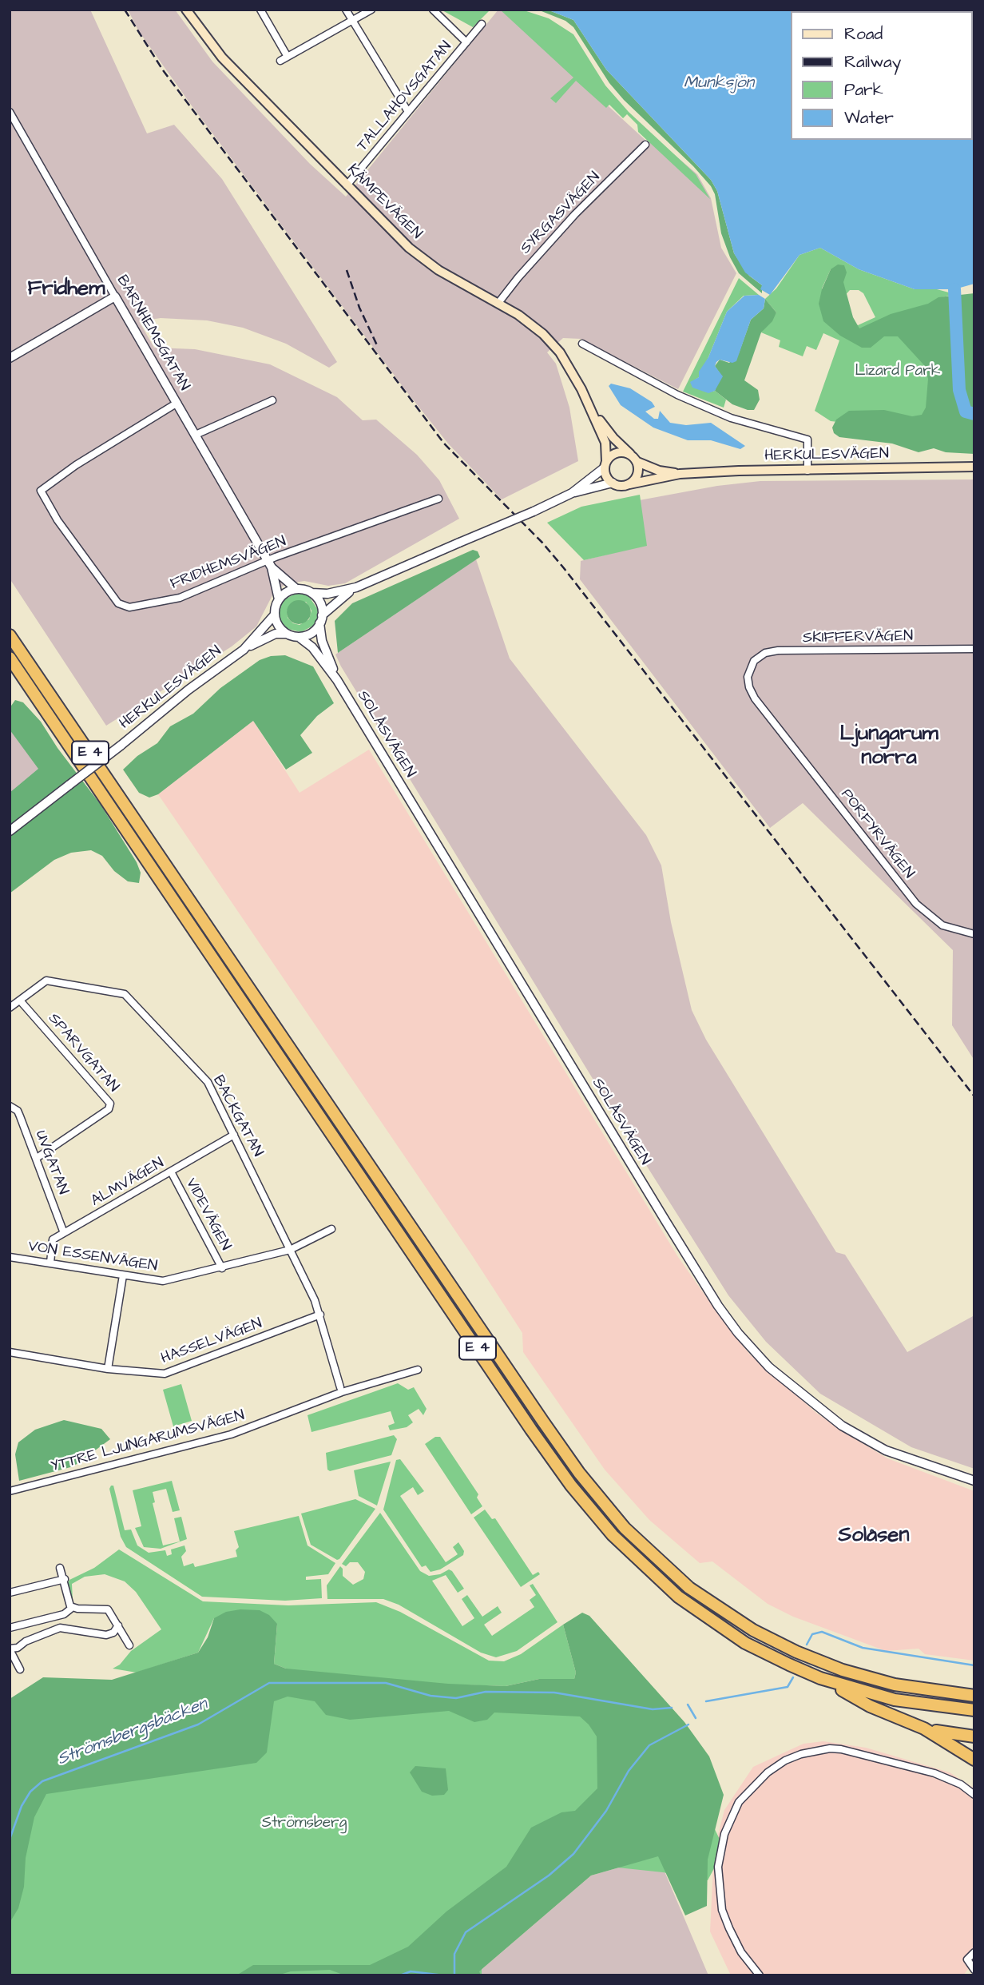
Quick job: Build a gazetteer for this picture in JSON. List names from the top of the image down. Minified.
{"streets":{"highway":["E 4"],"main road":["KÄMPEVÄGEN","HERKULESVÄGEN"],"street":["TALLAHOVSGATAN","SYRGASVÄGEN","BARNHEMSGATAN","FRIDHEMSVÄGEN","SKIFFERVÄGEN","SOLÅSVÄGEN","PORFYRVÄGEN","SPARVGATAN","BACKGATAN","UVGATAN","ALMVÄGEN","VIDEVÄGEN","VON ESSENVÄGEN","HASSELVÄGEN","YTTRE LJUNGARUMSVÄGEN"]},"crossings":[["TALLAHOVSGATAN","KÄMPEVÄGEN"],["KÄMPEVÄGEN","SYRGASVÄGEN"],["KÄMPEVÄGEN","HERKULESVÄGEN"],["BARNHEMSGATAN","HERKULESVÄGEN"],["BARNHEMSGATAN","FRIDHEMSVÄGEN"],["BARNHEMSGATAN","SOLÅSVÄGEN"],["HERKULESVÄGEN","SOLÅSVÄGEN"],["SKIFFERVÄGEN","PORFYRVÄGEN"],["SPARVGATAN","BACKGATAN"],["SPARVGATAN","UVGATAN"],["BACKGATAN","ALMVÄGEN"],["BACKGATAN","VON ESSENVÄGEN"],["BACKGATAN","HASSELVÄGEN"],["UVGATAN","ALMVÄGEN"],["ALMVÄGEN","VIDEVÄGEN"],["ALMVÄGEN","VON ESSENVÄGEN"],["VIDEVÄGEN","VON ESSENVÄGEN"]],"districts":["Fridhem","Ljungarum norra","Solåsen"],"water":["Munksjön","Strömsbergsbäcken"],"parks":["Lizard Park","Strömsberg"],"legend":["Road","Railway","Park","Water"]}
